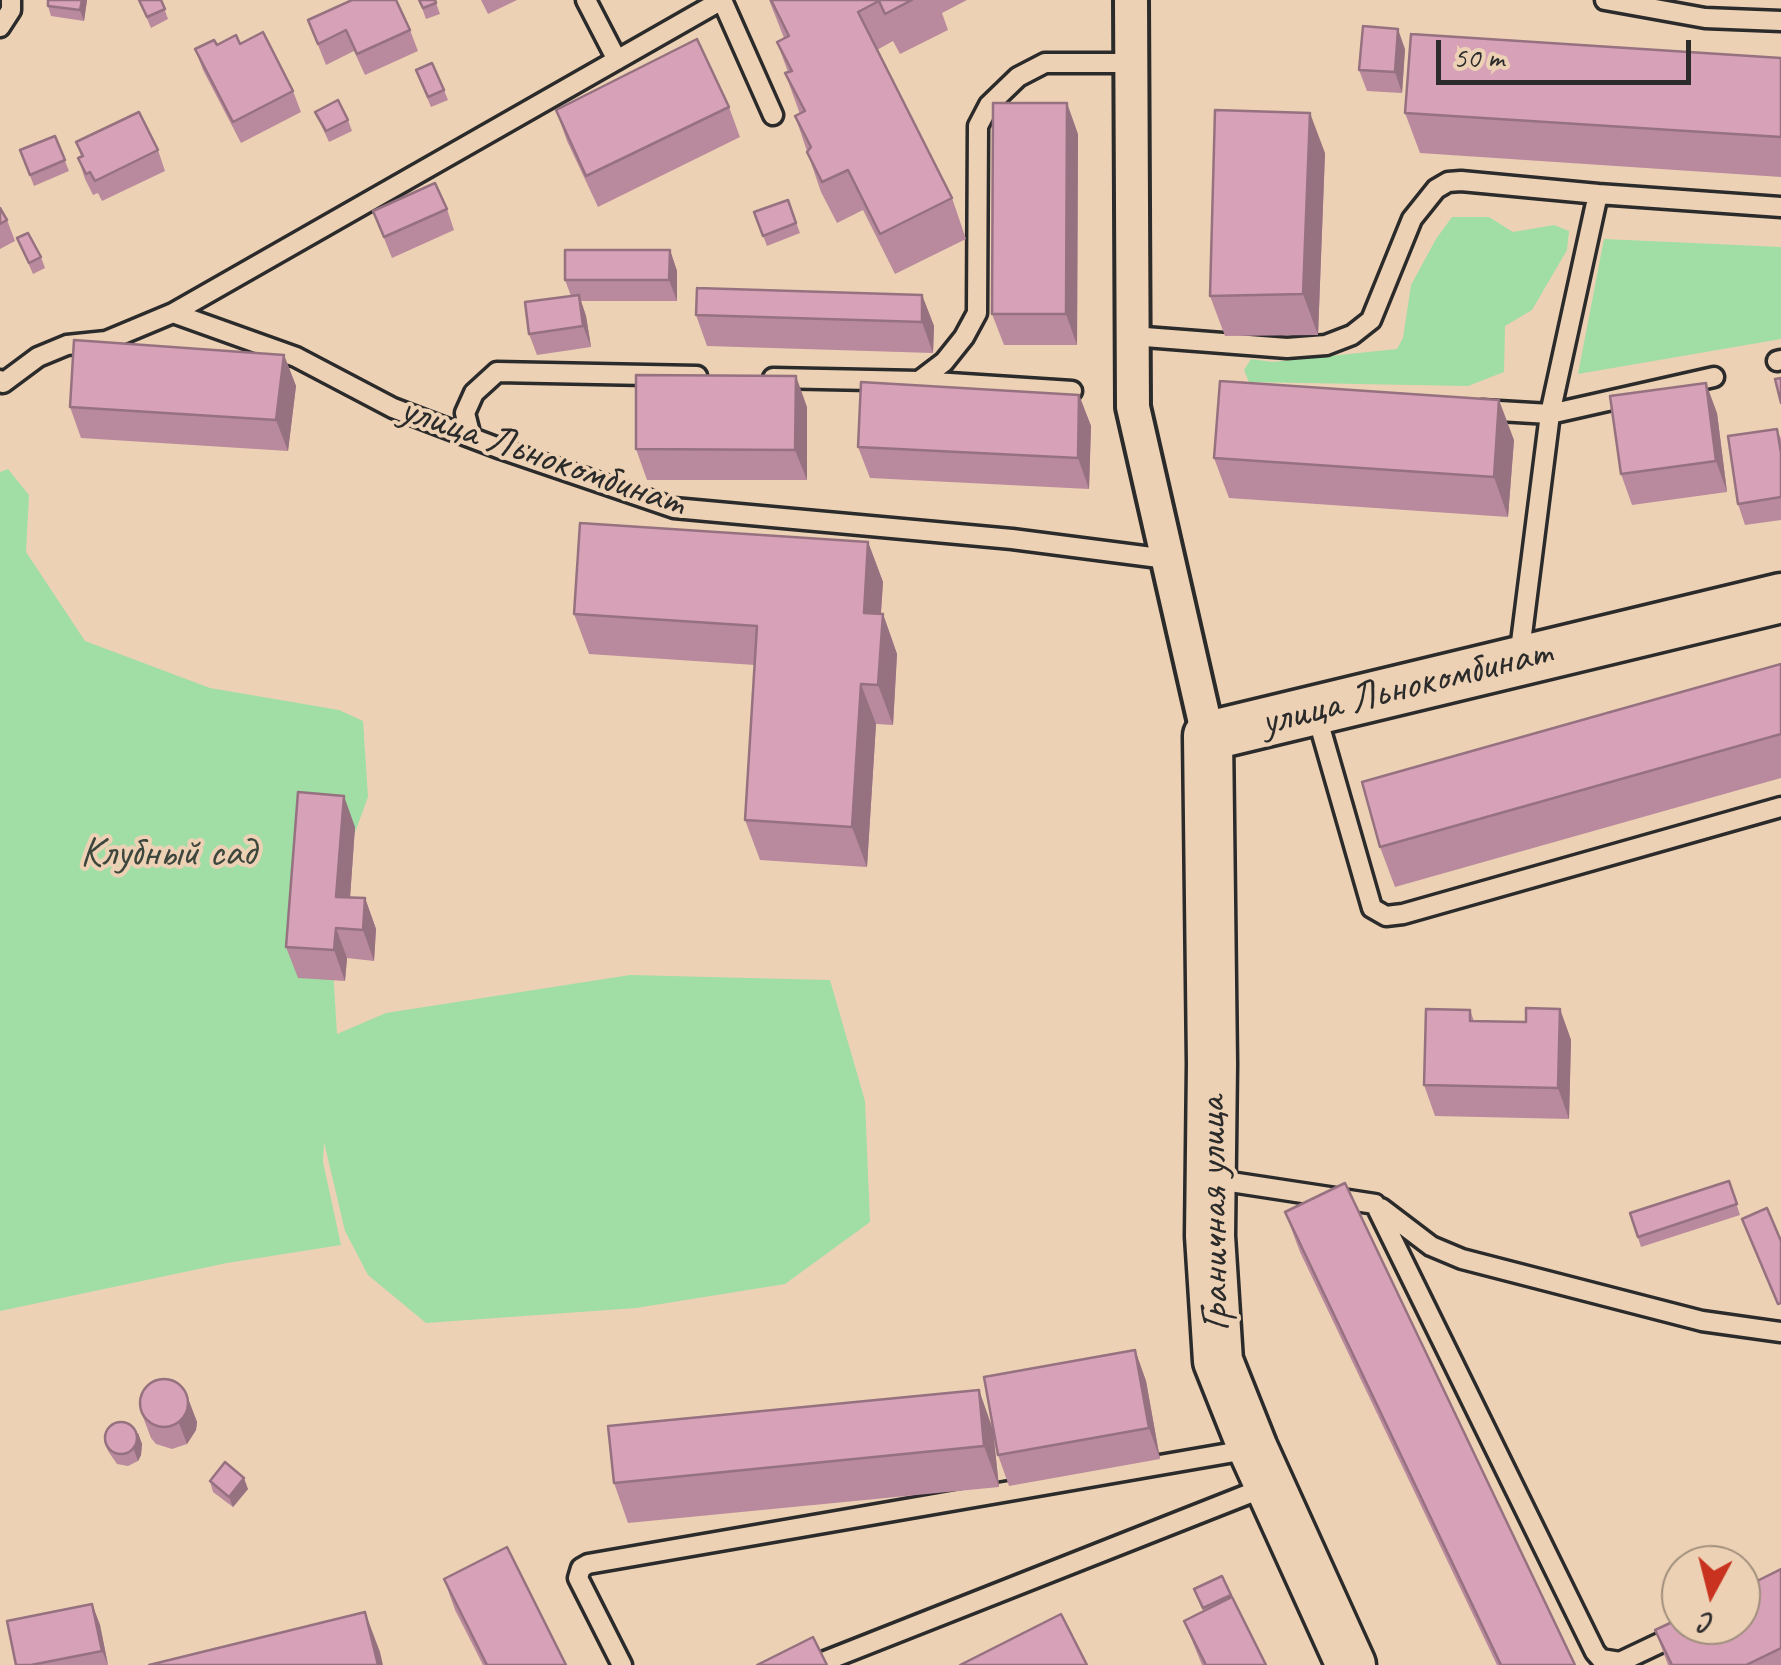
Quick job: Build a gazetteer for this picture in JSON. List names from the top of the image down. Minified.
{"streets":{"street":["улица Льнокомбинат","Граничная улица"]},"crossings":[["улица Льнокомбинат","Граничная улица"]],"parks":["Клубный сад"],"scale_bar":"50 m","north":"bottom"}
